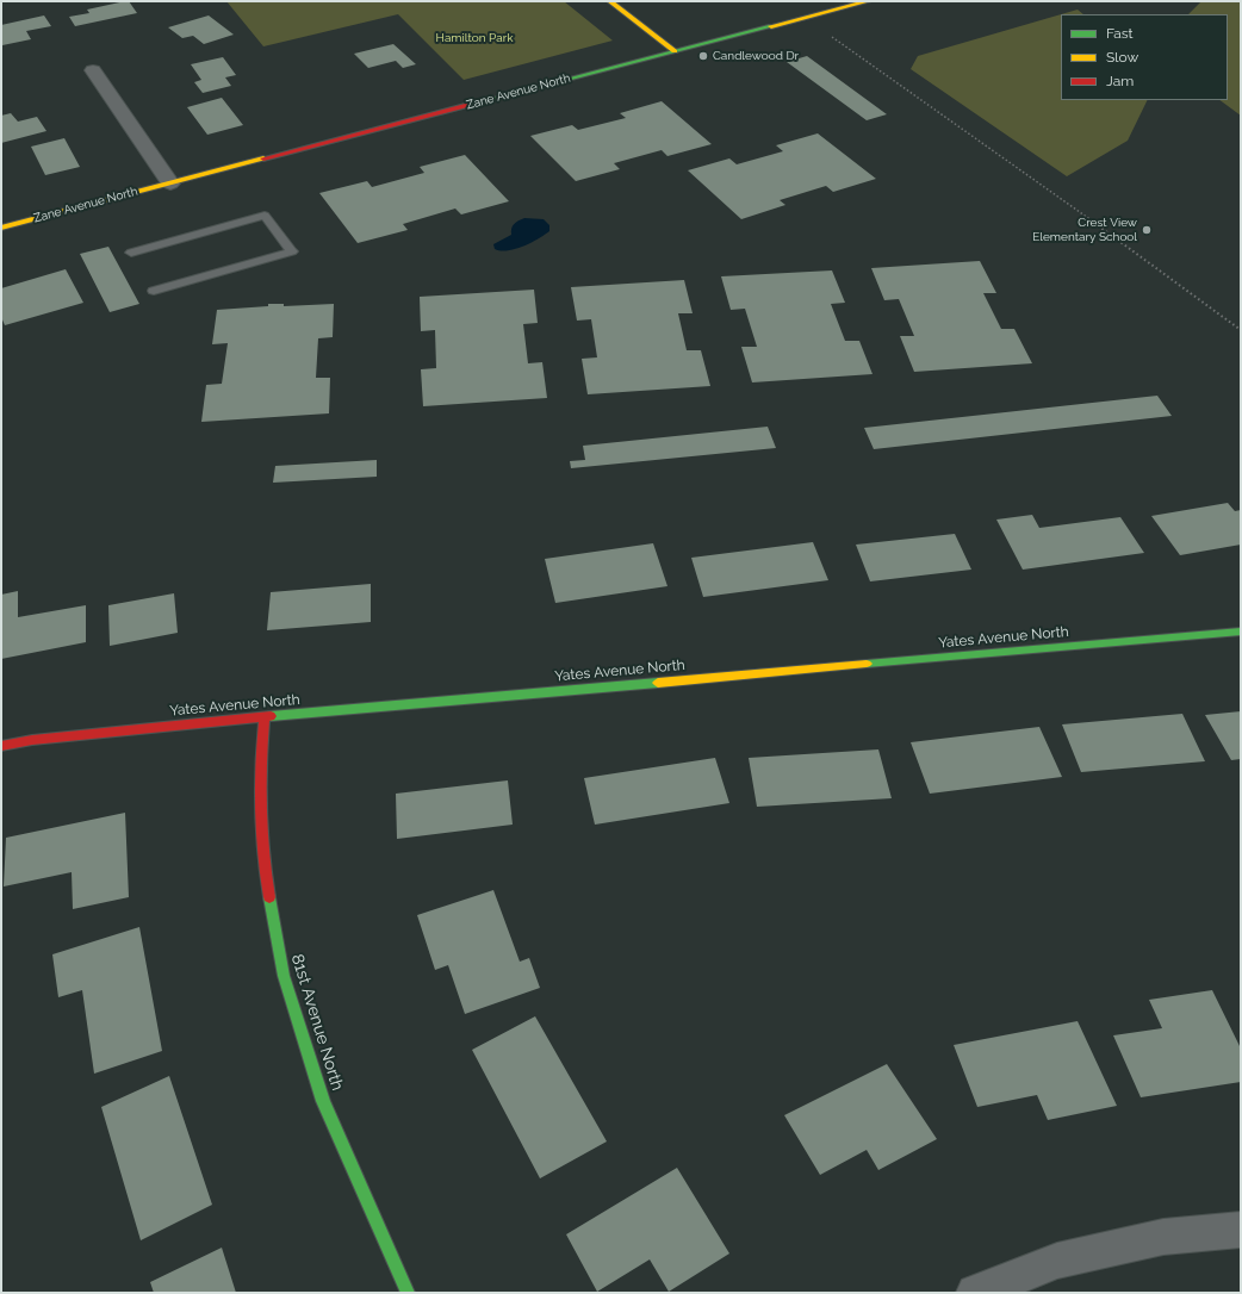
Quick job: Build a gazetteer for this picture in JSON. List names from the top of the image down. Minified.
{"streets":{"street":["Zane Avenue North","Yates Avenue North","81st Avenue North"]},"crossings":[["Yates Avenue North","81st Avenue North"]],"parks":["Hamilton Park"],"places":["Candlewood Dr","Crest View Elementary School"],"legend":["Fast","Slow","Jam"]}
